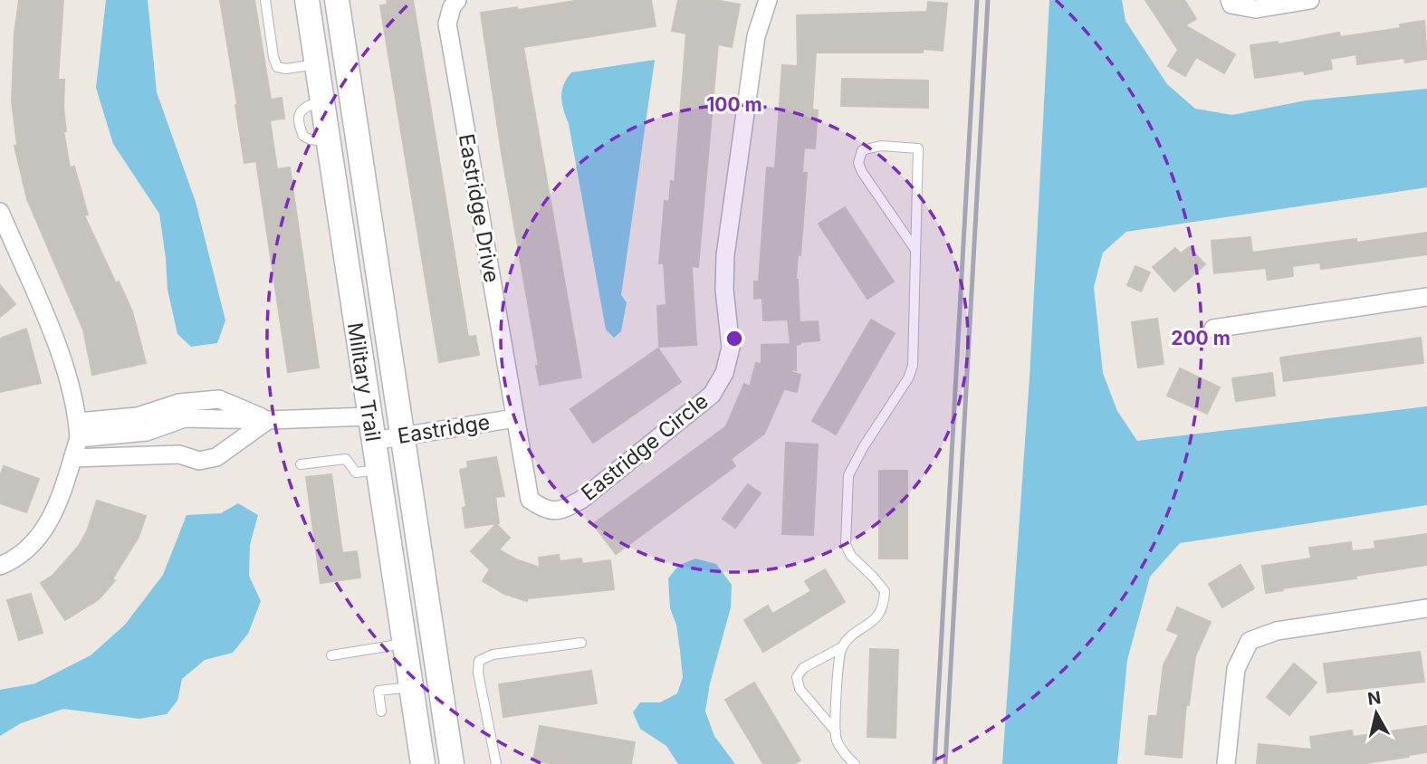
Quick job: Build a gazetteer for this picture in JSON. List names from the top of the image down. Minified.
{"streets":{"street":["Eastridge Drive","Military Trail","Eastridge","Eastridge Circle"]},"crossings":[["Eastridge Drive","Eastridge"],["Eastridge Drive","Eastridge Circle"],["Military Trail","Eastridge"],["Eastridge","Eastridge Circle"]],"north":"top","rings":["100 m","200 m"]}
